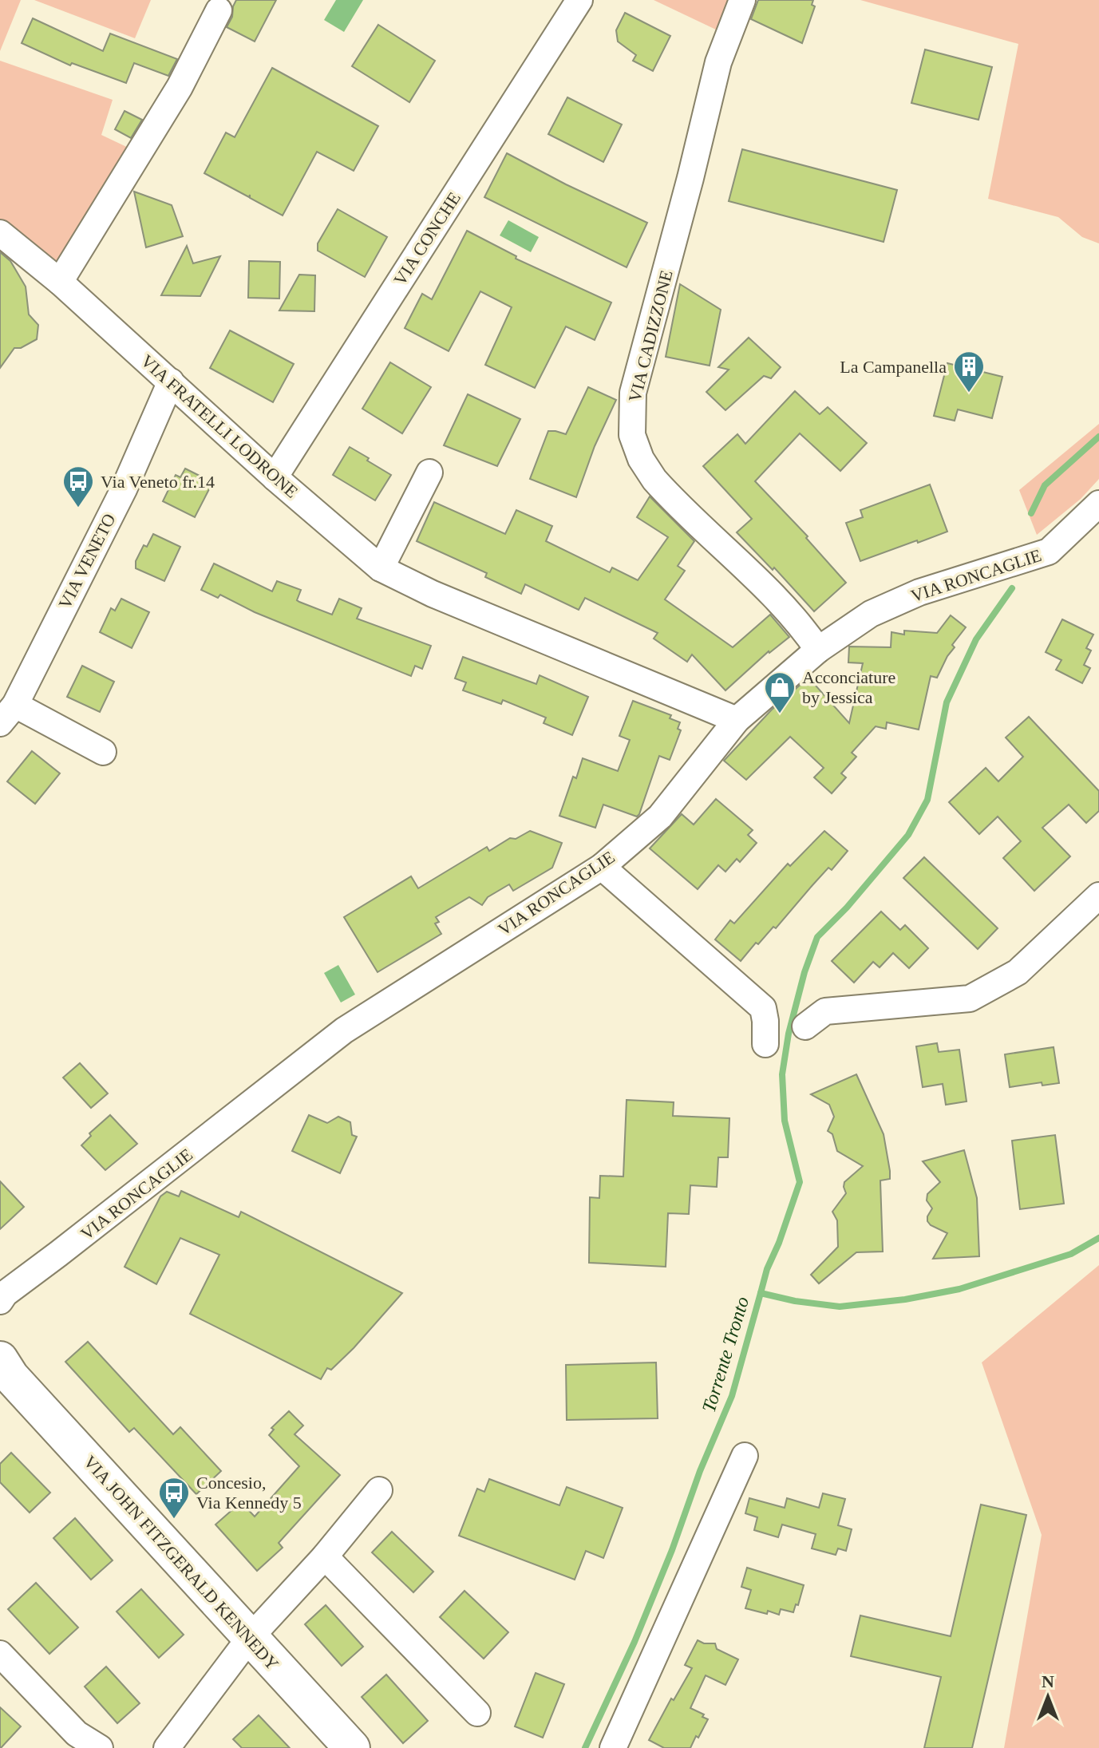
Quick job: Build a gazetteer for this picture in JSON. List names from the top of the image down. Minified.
{"streets":{"street":["VIA CONCHE","VIA CADIZZONE","VIA FRATELLI LODRONE","VIA VENETO","VIA RONCAGLIE","VIA JOHN FITZGERALD KENNEDY"]},"crossings":[["VIA CONCHE","VIA FRATELLI LODRONE"],["VIA CADIZZONE","VIA RONCAGLIE"],["VIA FRATELLI LODRONE","VIA VENETO"],["VIA FRATELLI LODRONE","VIA RONCAGLIE"]],"water":["Torrente Tronto"],"places":{"building":["La Campanella"],"bus stop":["Via Veneto fr.14","Concesio, Via Kennedy 5"],"shop":["Acconciature by Jessica"]},"north":"top"}
